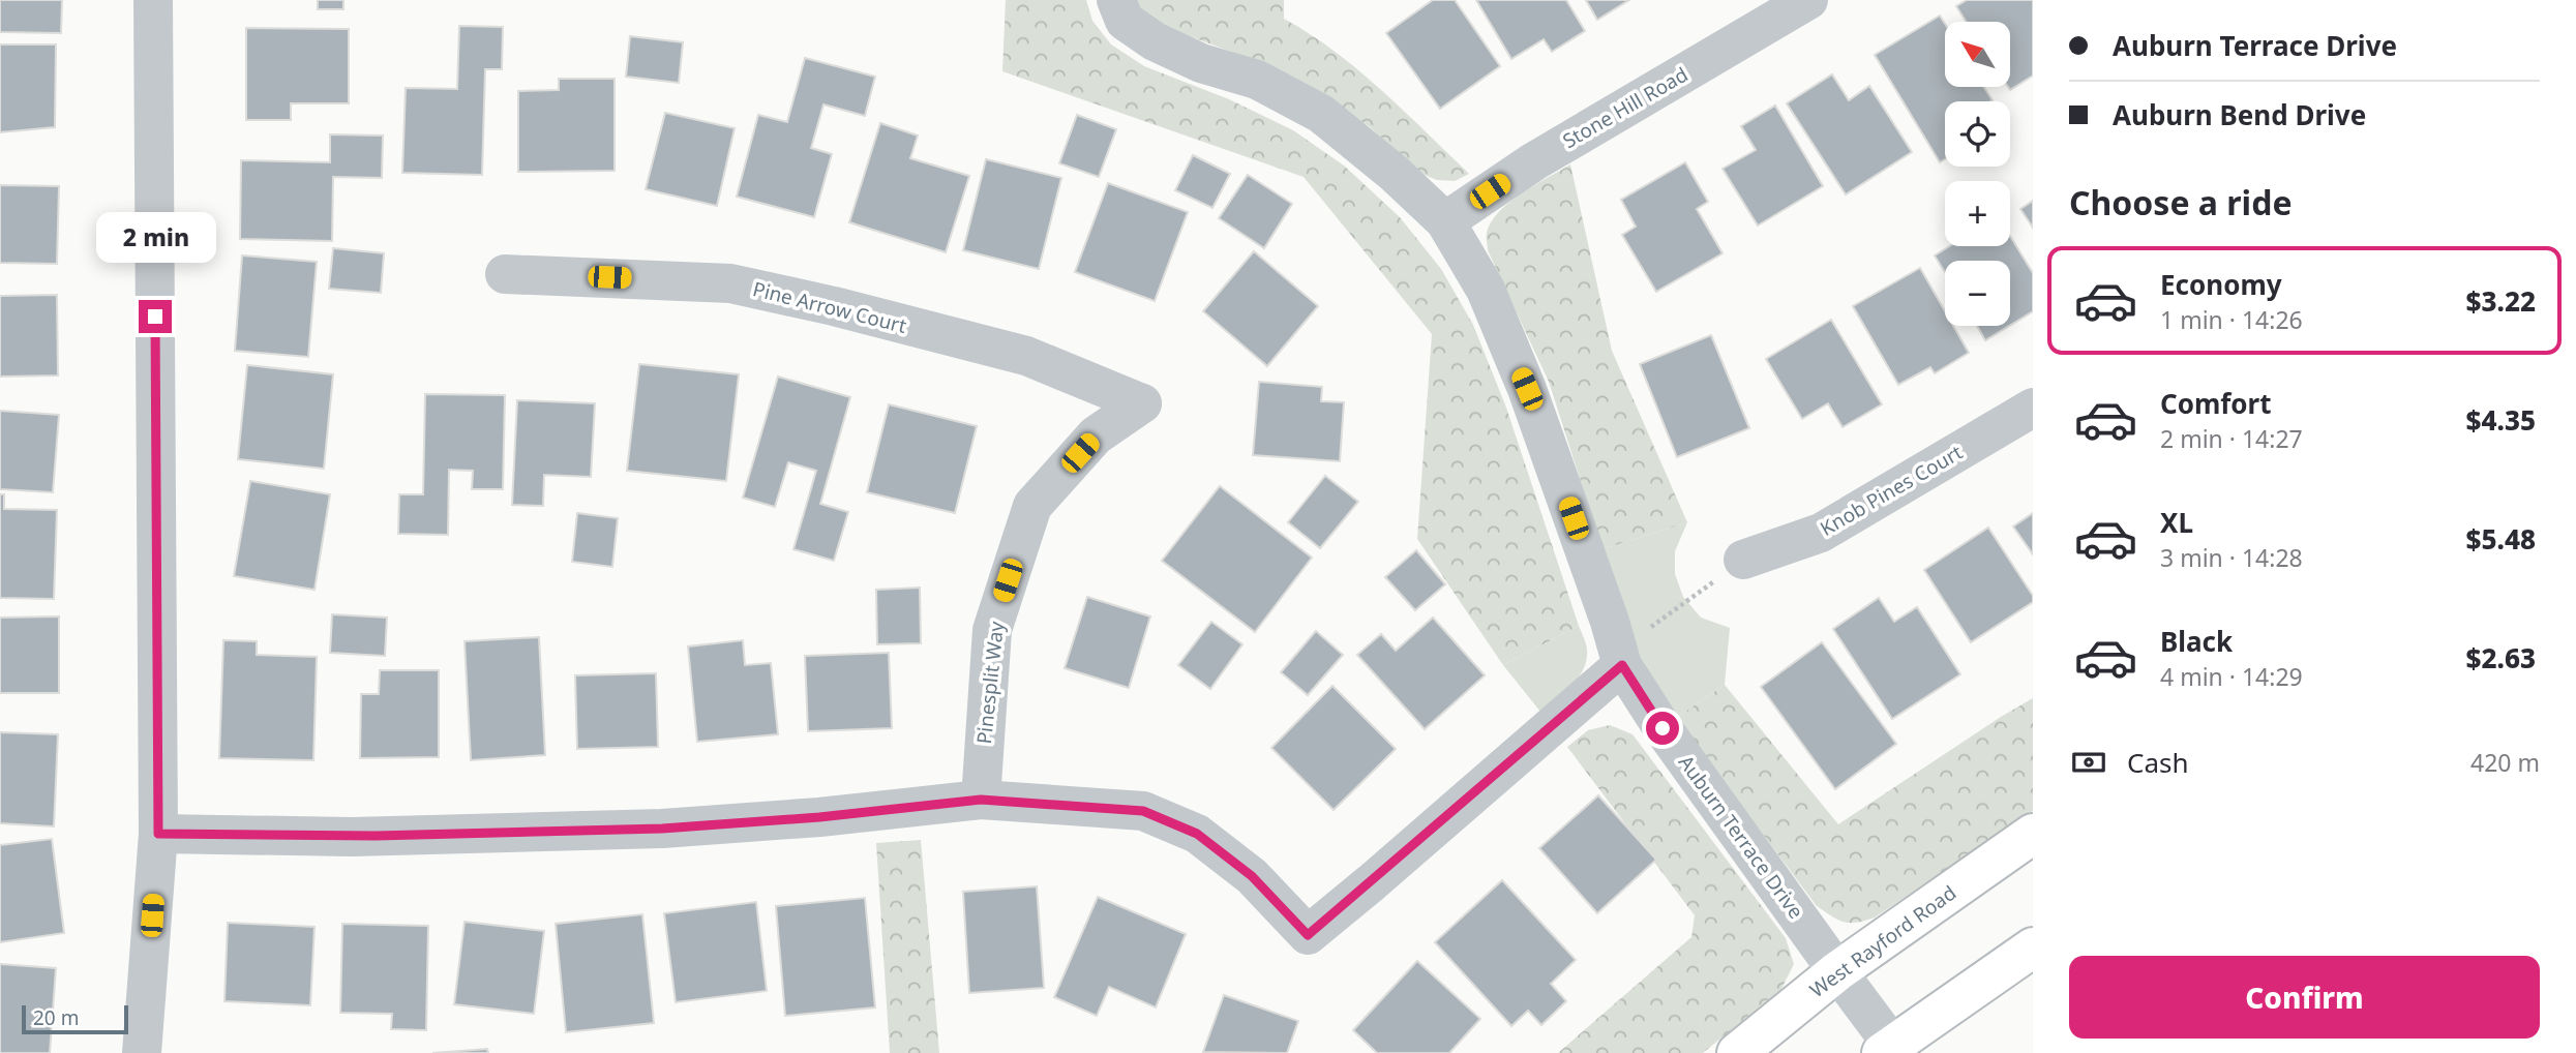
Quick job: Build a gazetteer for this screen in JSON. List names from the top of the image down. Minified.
{"streets":{"main road":["West Rayford Road"],"street":["Stone Hill Road","Pine Arrow Court","Knob Pines Court","Pinesplit Way","Auburn Terrace Drive"]},"crossings":[["Stone Hill Road","Auburn Terrace Drive"],["Pine Arrow Court","Pinesplit Way"],["Auburn Terrace Drive","West Rayford Road"]],"scale_bar":"20 m","north":"top left","page":{"banner":["Auburn Terrace Drive","Auburn Bend Drive"],"map_buttons":["+","−"],"heading":"Choose a ride","bubble":"2 min","list":[{"name":"Economy","note":"1 min · 14:26","value":"$3.22"},{"name":"Comfort","note":"2 min · 14:27","value":"$4.35"},{"name":"XL","note":"3 min · 14:28","value":"$5.48"},{"name":"Black","note":"4 min · 14:29","value":"$2.63"}],"pay":["Cash","420 m"],"buttons":"Confirm","scale":"20 m"}}
